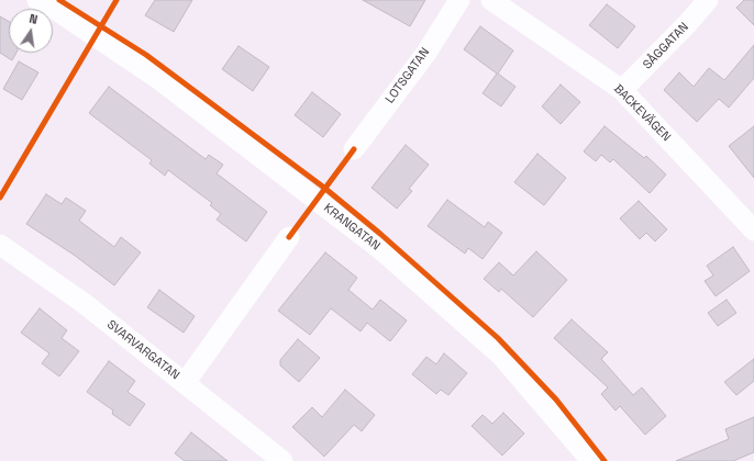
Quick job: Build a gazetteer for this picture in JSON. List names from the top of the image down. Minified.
{"streets":{"street":["SÅGGATAN","LOTSGATAN","BACKEVÄGEN","KRANGATAN","SVARVARGATAN"]},"crossings":[["SÅGGATAN","BACKEVÄGEN"]],"north":"top"}
